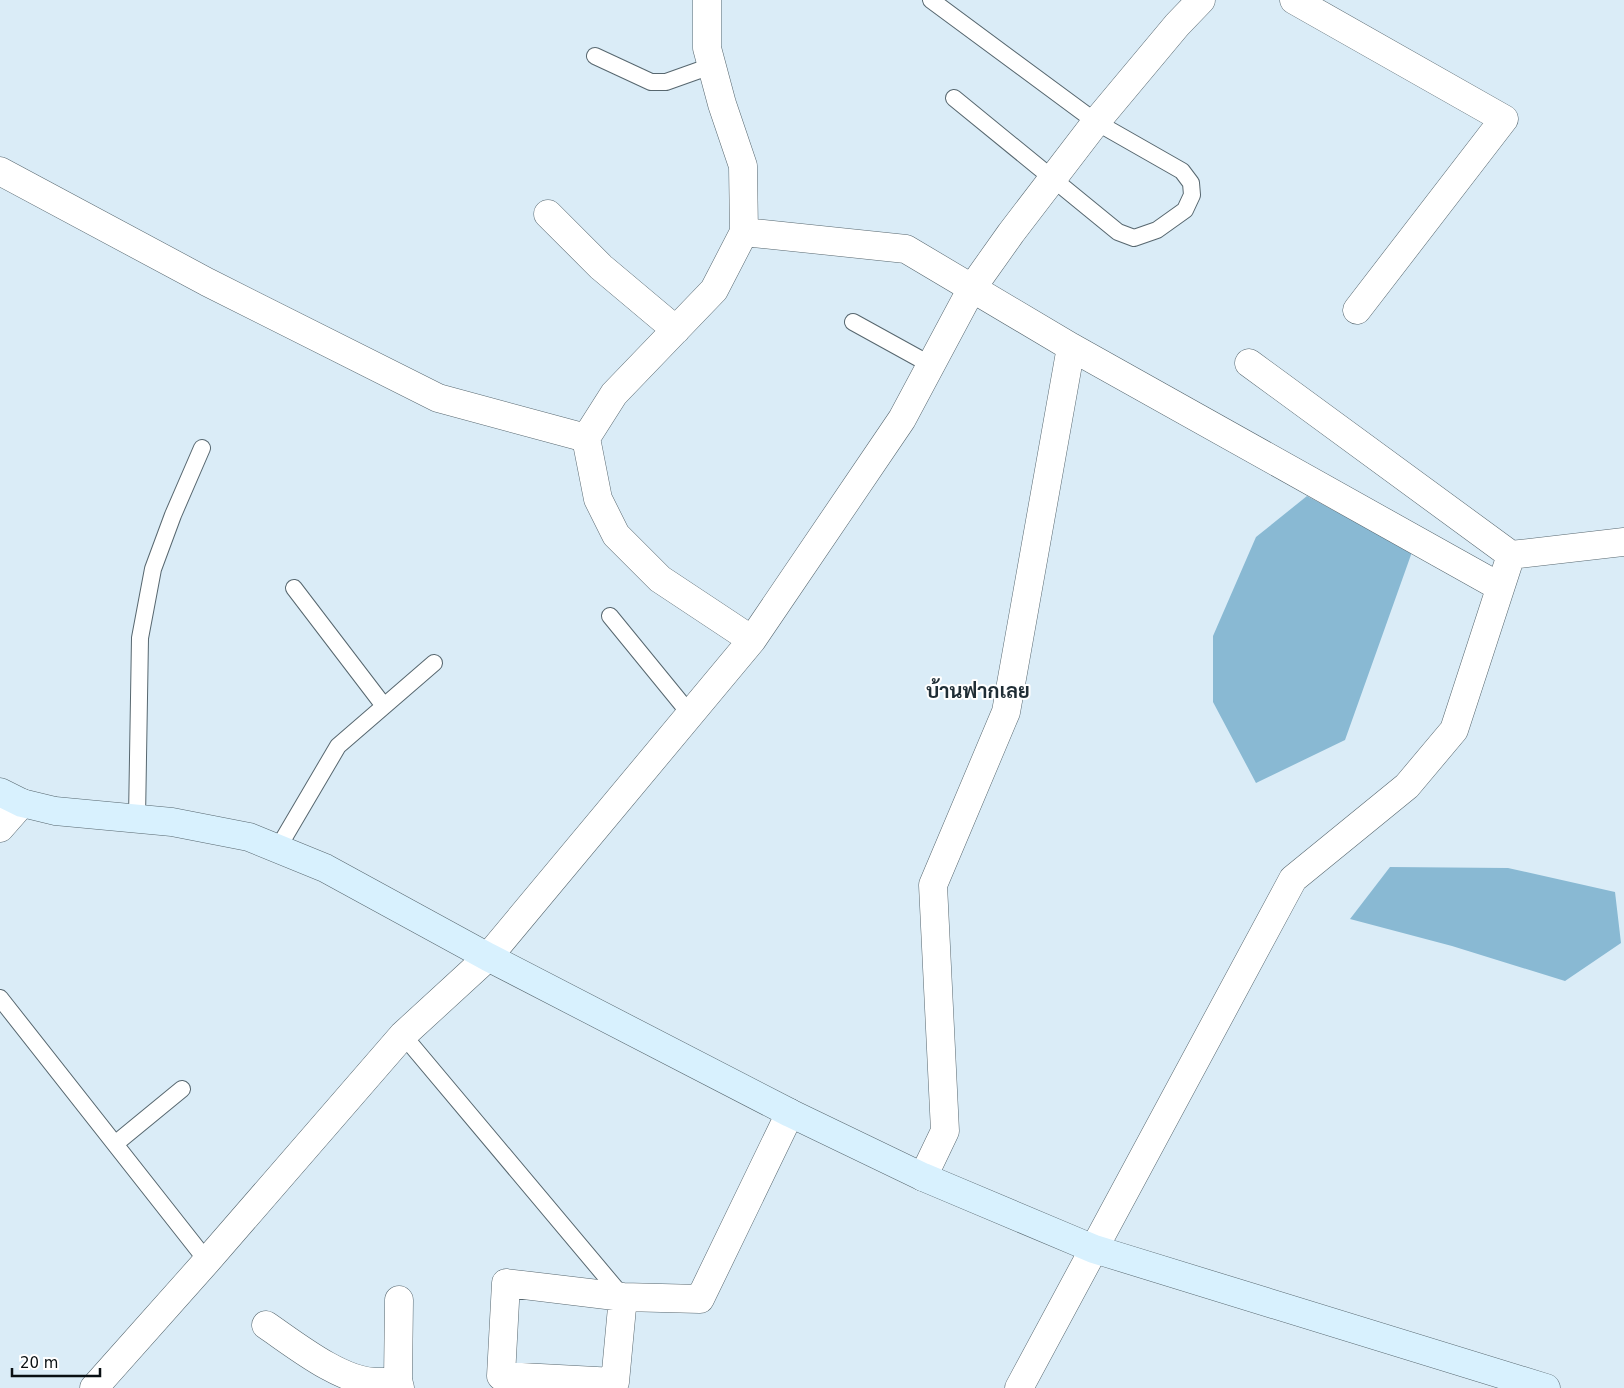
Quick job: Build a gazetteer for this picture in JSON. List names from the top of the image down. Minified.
{"districts":["บ้านฟากเลย"],"scale_bar":"20 m"}
